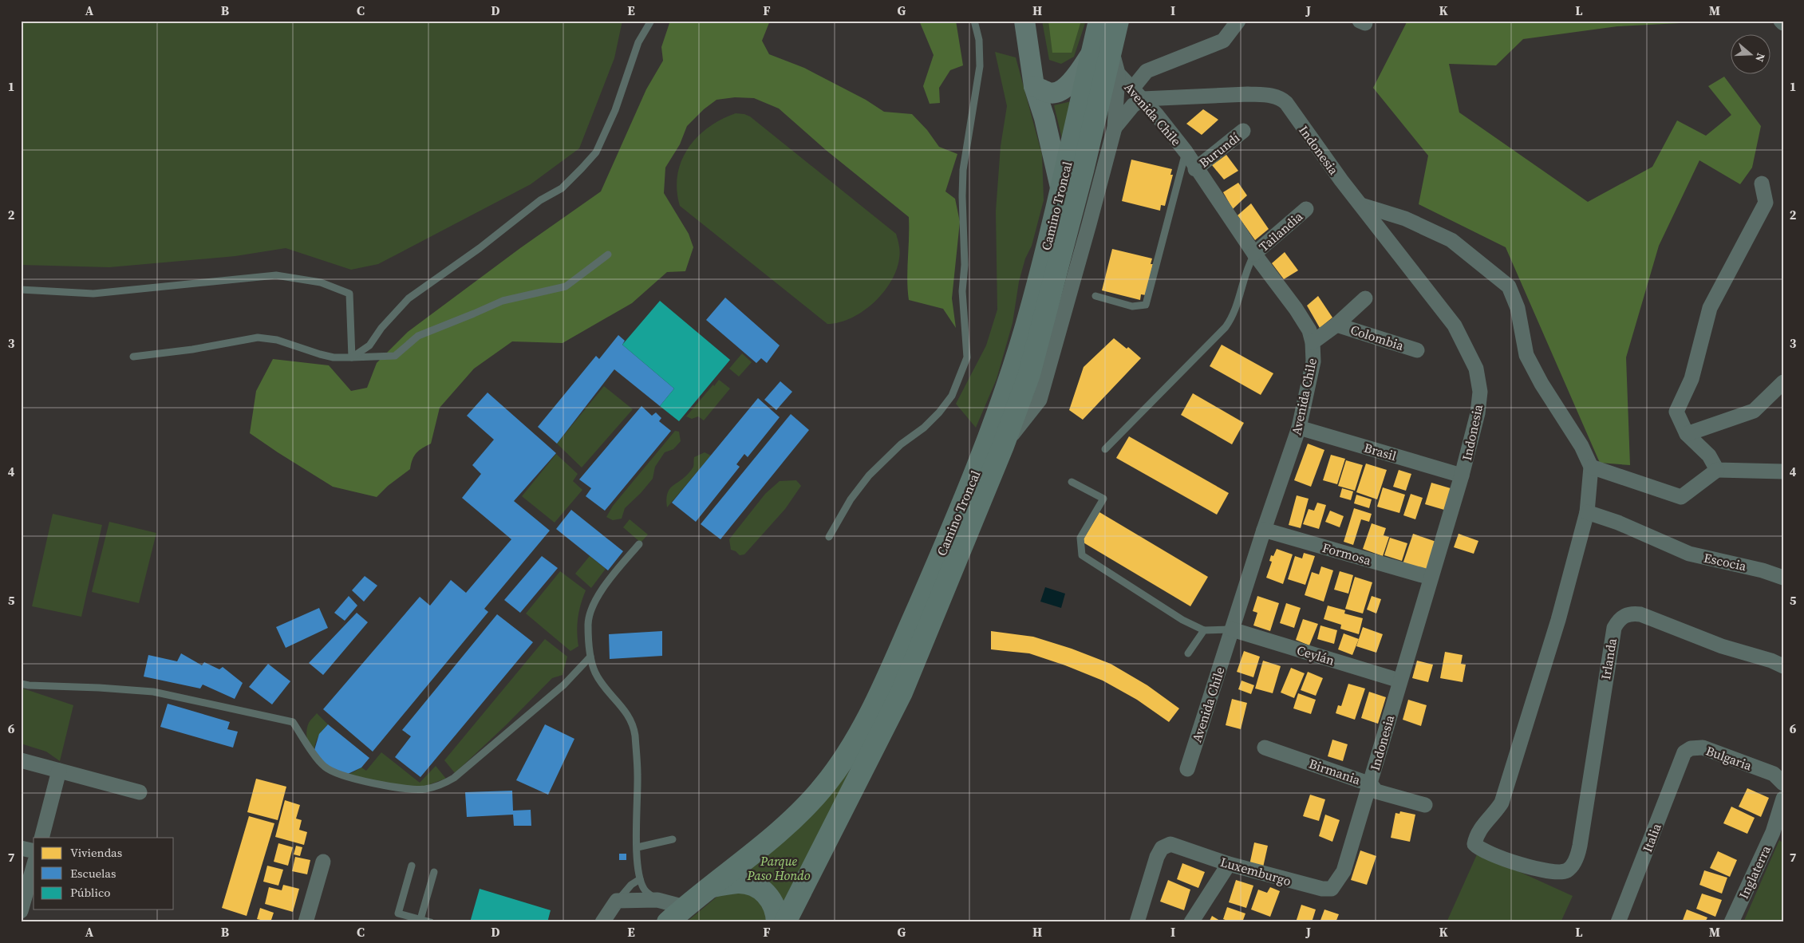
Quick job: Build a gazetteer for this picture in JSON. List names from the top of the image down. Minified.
{"streets":{"main road":["Camino Troncal"],"street":["Avenida Chile","Burundí","Indonesia","Tailandia","Colombia","Brasil","Formosa","Escocia","Ceylán","Irlanda","Bulgaria","Birmania","Italia","Luxemburgo","Inglaterra"]},"crossings":[["Avenida Chile","Burundí"],["Avenida Chile","Indonesia"],["Avenida Chile","Camino Troncal"],["Avenida Chile","Tailandia"],["Avenida Chile","Brasil"],["Avenida Chile","Formosa"],["Avenida Chile","Ceylán"],["Indonesia","Camino Troncal"],["Indonesia","Brasil"],["Indonesia","Formosa"],["Indonesia","Ceylán"],["Indonesia","Birmania"],["Indonesia","Luxemburgo"],["Escocia","Irlanda"],["Bulgaria","Italia"]],"parks":["Parque Paso Hondo"],"legend":["Viviendas","Escuelas","Público"],"north":"right","grid":{"columns":["A","B","C","D","E","F","G","H","I","J","K","L","M"],"rows":["1","2","3","4","5","6","7"]}}
